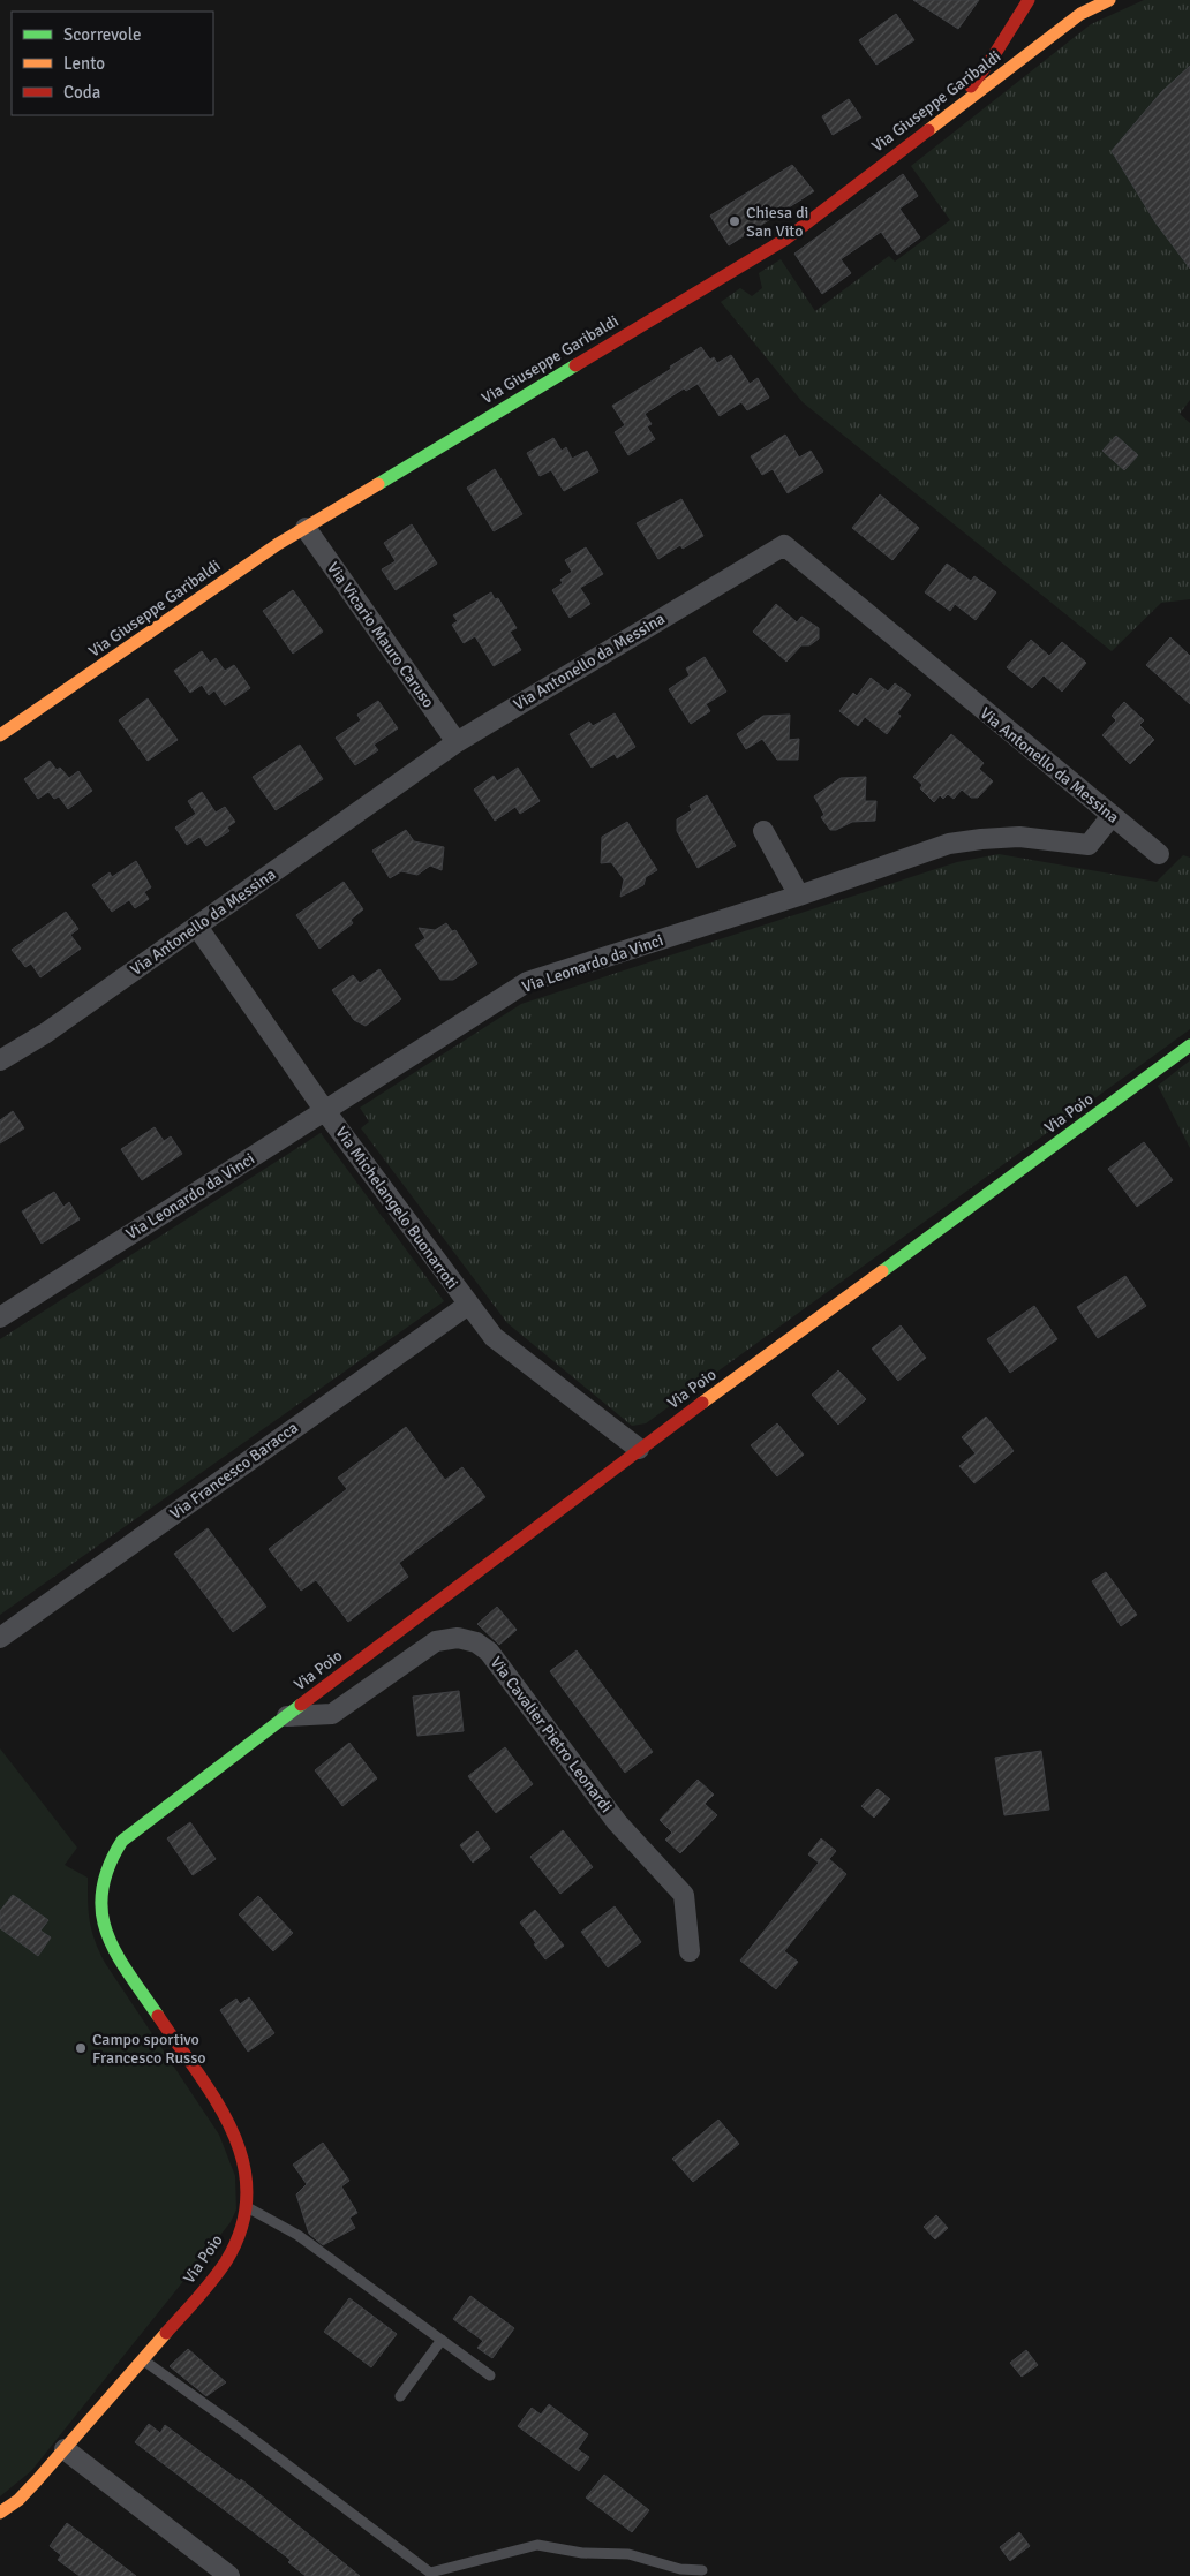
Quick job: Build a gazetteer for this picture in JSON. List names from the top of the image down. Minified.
{"streets":{"street":["Via Giuseppe Garibaldi","Via Vicario Mauro Caruso","Via Antonello da Messina","Via Leonardo da Vinci","Via Poio","Via Michelangelo Buonarroti","Via Francesco Baracca","Via Cavalier Pietro Leonardi"]},"crossings":[["Via Giuseppe Garibaldi","Via Vicario Mauro Caruso"],["Via Vicario Mauro Caruso","Via Antonello da Messina"],["Via Antonello da Messina","Via Leonardo da Vinci"],["Via Antonello da Messina","Via Michelangelo Buonarroti"],["Via Leonardo da Vinci","Via Michelangelo Buonarroti"],["Via Poio","Via Michelangelo Buonarroti"],["Via Poio","Via Cavalier Pietro Leonardi"],["Via Michelangelo Buonarroti","Via Francesco Baracca"]],"places":["Chiesa di San Vito","Campo sportivo Francesco Russo"],"legend":["Scorrevole","Lento","Coda"]}
